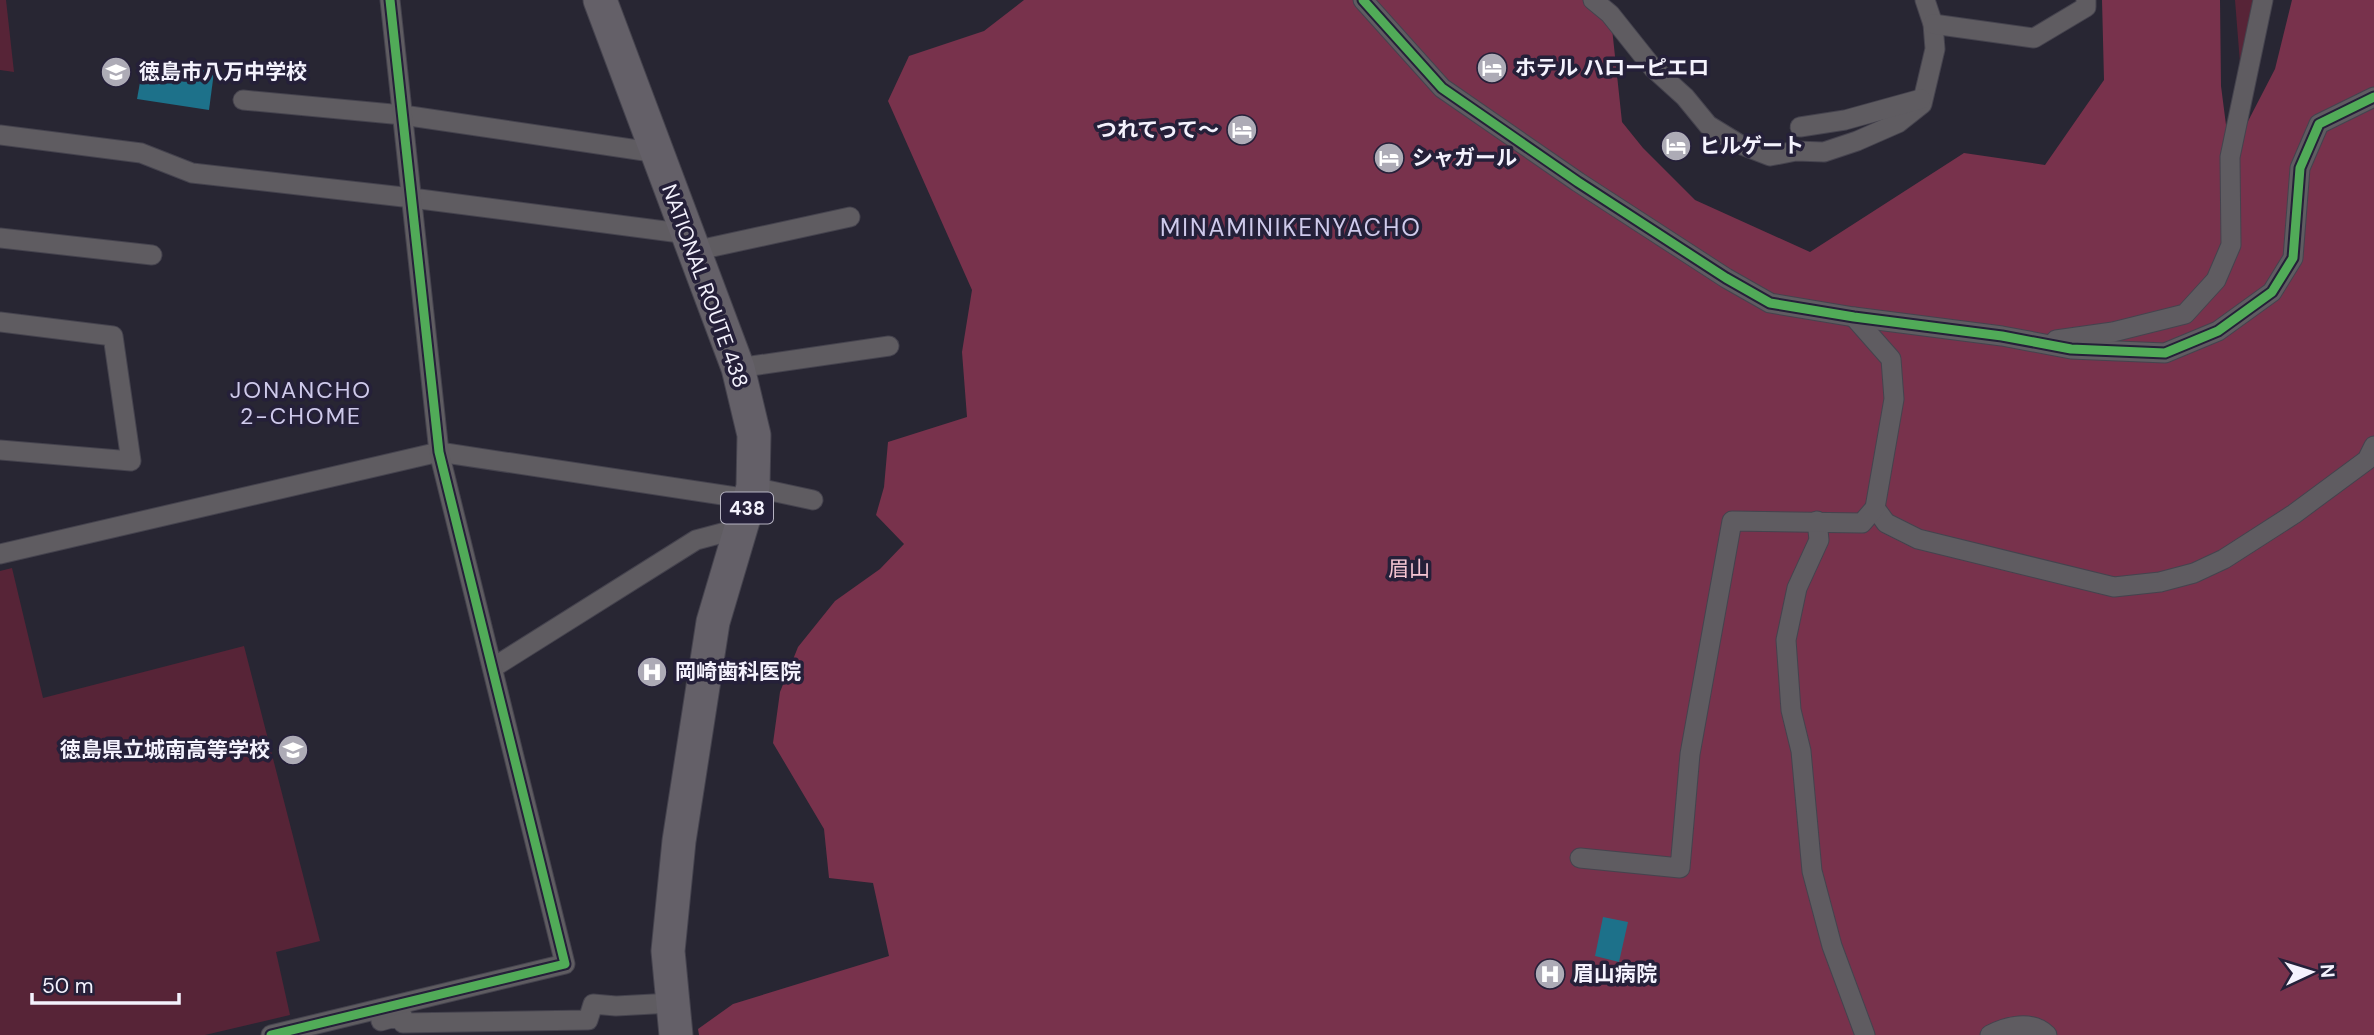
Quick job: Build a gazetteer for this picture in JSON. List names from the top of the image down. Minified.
{"streets":{"highway":["NATIONAL ROUTE 438","438"]},"districts":["MINAMINIKENYACHO","JONANCHO 2-CHOME"],"parks":["眉山"],"places":{"hotel":["ホテル ハローピエロ","つれてって～","ヒルゲート","シャガール"],"school or university":["徳島市八万中学校","徳島県立城南高等学校"],"hospital":["岡崎歯科医院","眉山病院"]},"scale_bar":"50 m","north":"right"}
